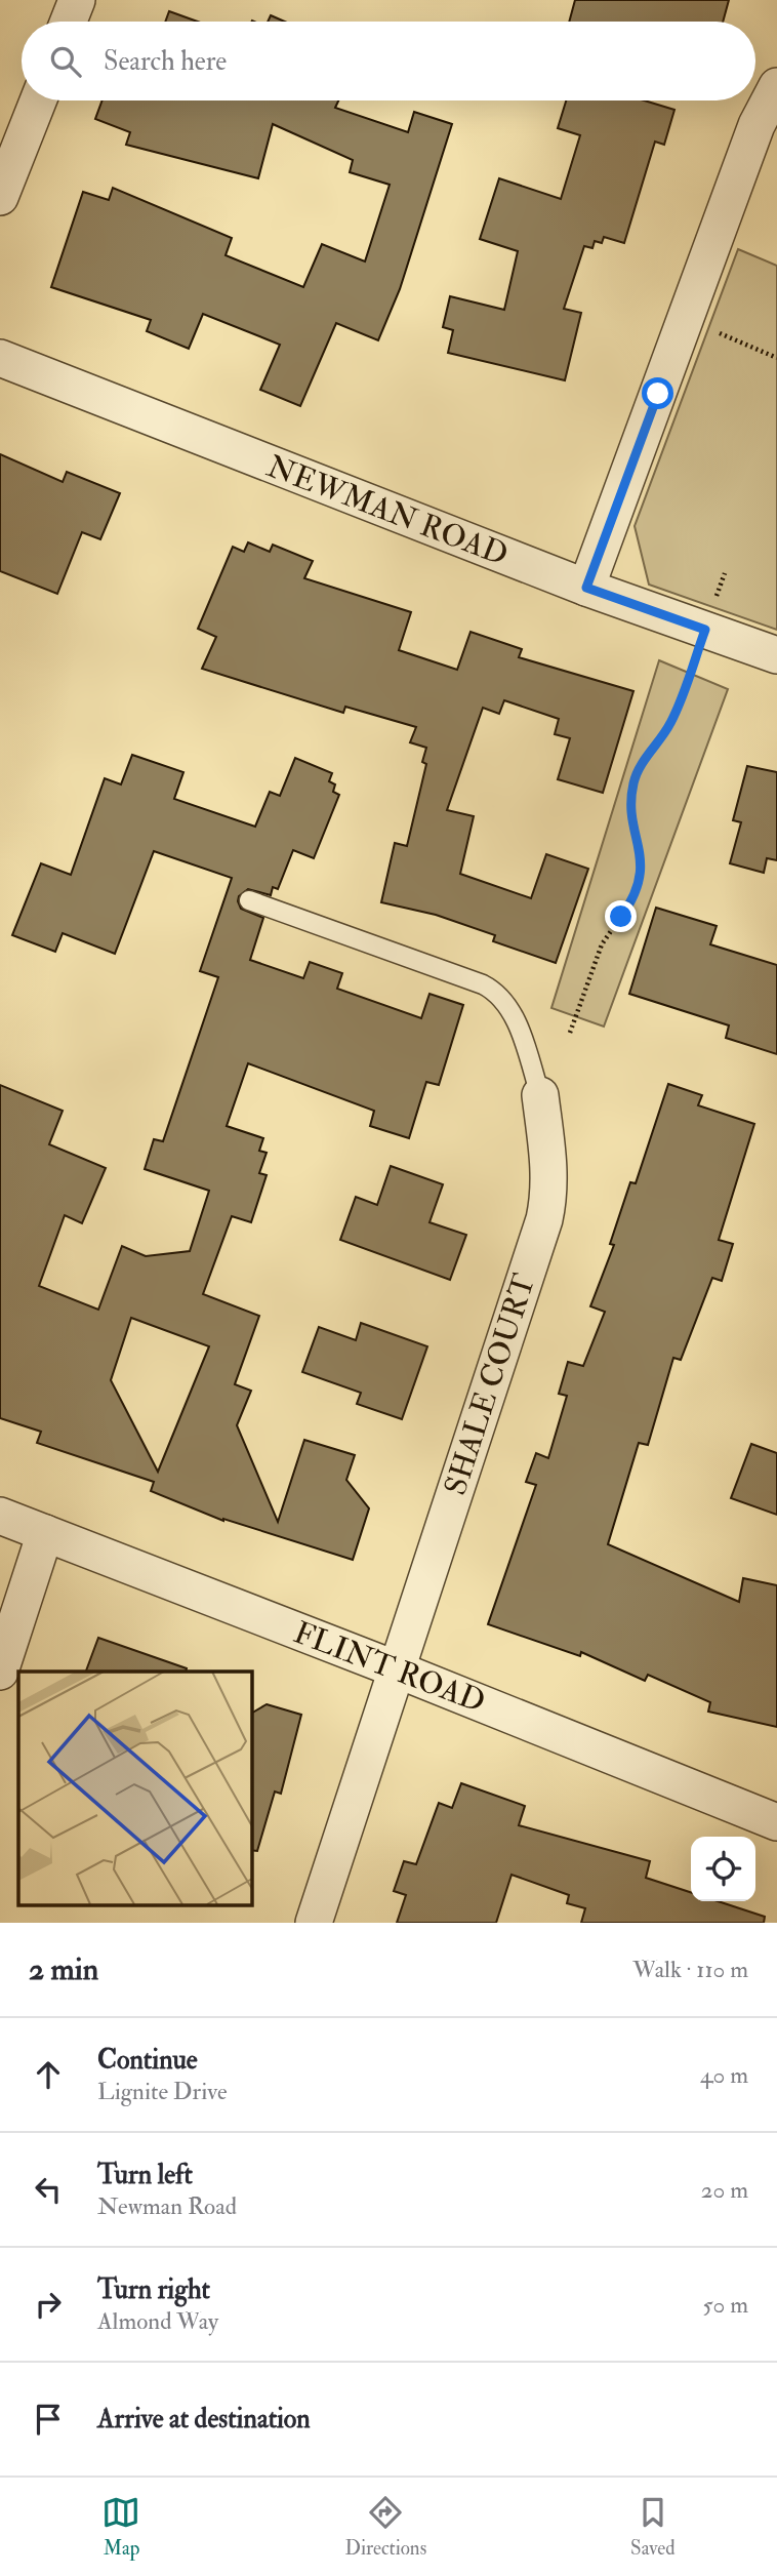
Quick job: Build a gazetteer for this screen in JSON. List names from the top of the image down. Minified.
{"streets":{"street":["NEWMAN ROAD","SHALE COURT","FLINT ROAD"]},"crossings":[["SHALE COURT","FLINT ROAD"]],"page":{"search":"Search here","heading":["2 min","Walk · 110 m"],"list":[["Continue","Lignite Drive","40 m"],["Turn left","Newman Road","20 m"],["Turn right","Almond Way","50 m"],"Arrive at destination"],"nav":["Map","Directions","Saved"]}}
